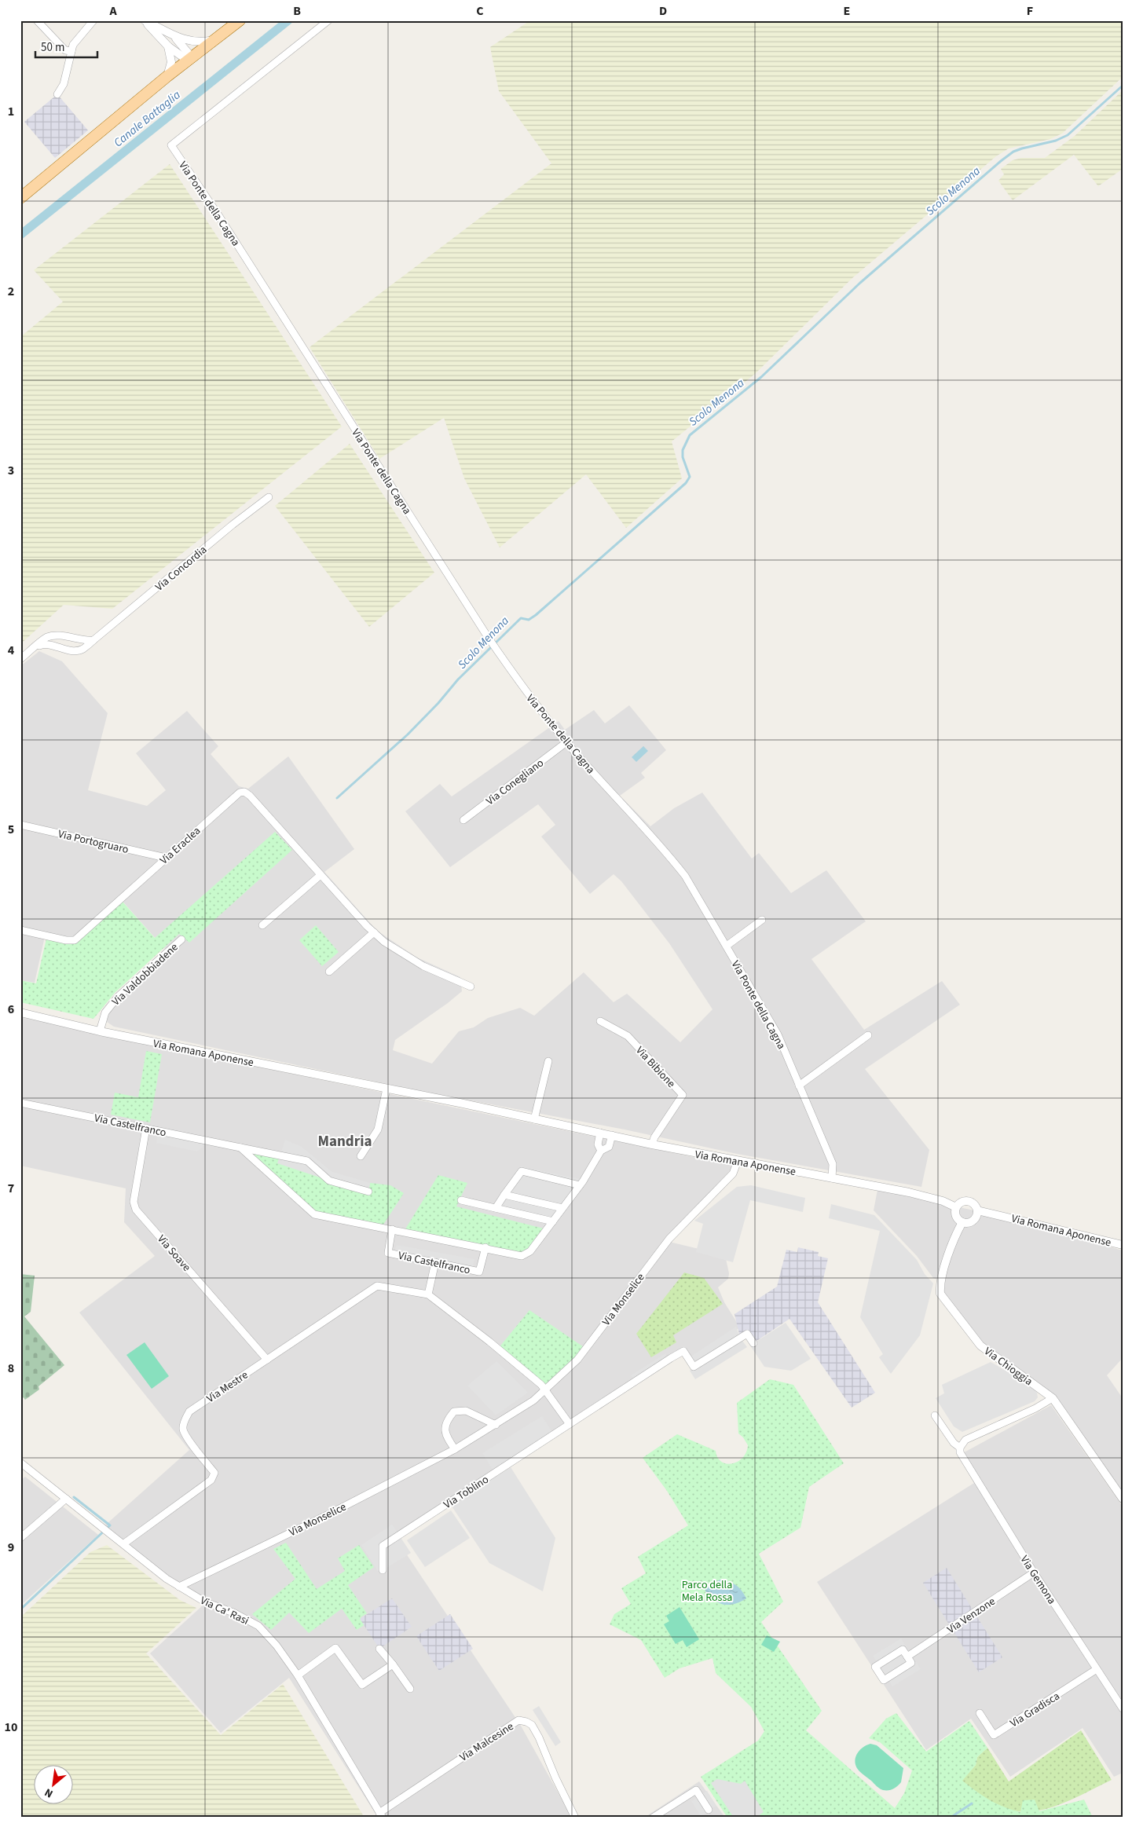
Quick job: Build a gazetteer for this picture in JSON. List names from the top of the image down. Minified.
{"streets":{"street":["Via Ponte della Cagna","Via Concordia","Via Conegliano","Via Portogruaro","Via Eraclea","Via Valdobbiadene","Via Romana Aponense","Via Bibione","Via Castelfranco","Via Soave","Via Monselice","Via Chioggia","Via Mestre","Via Toblino","Via Gemona","Via Ca' Rasi","Via Venzone","Via Gradisca","Via Malcesine"]},"crossings":[["Via Ponte della Cagna","Via Conegliano"],["Via Ponte della Cagna","Via Romana Aponense"],["Via Portogruaro","Via Eraclea"],["Via Valdobbiadene","Via Romana Aponense"],["Via Romana Aponense","Via Bibione"],["Via Romana Aponense","Via Monselice"],["Via Romana Aponense","Via Chioggia"],["Via Castelfranco","Via Soave"],["Via Soave","Via Mestre"],["Via Monselice","Via Mestre"],["Via Monselice","Via Ca' Rasi"],["Via Mestre","Via Ca' Rasi"],["Via Gemona","Via Venzone"],["Via Gemona","Via Gradisca"],["Via Ca' Rasi","Via Malcesine"]],"districts":["Mandria"],"water":["Canale Battaglia","Scolo Menona"],"parks":["Parco della Mela Rossa"],"scale_bar":"50 m","north":"bottom left","grid":{"columns":["A","B","C","D","E","F"],"rows":["1","2","3","4","5","6","7","8","9","10"]}}
